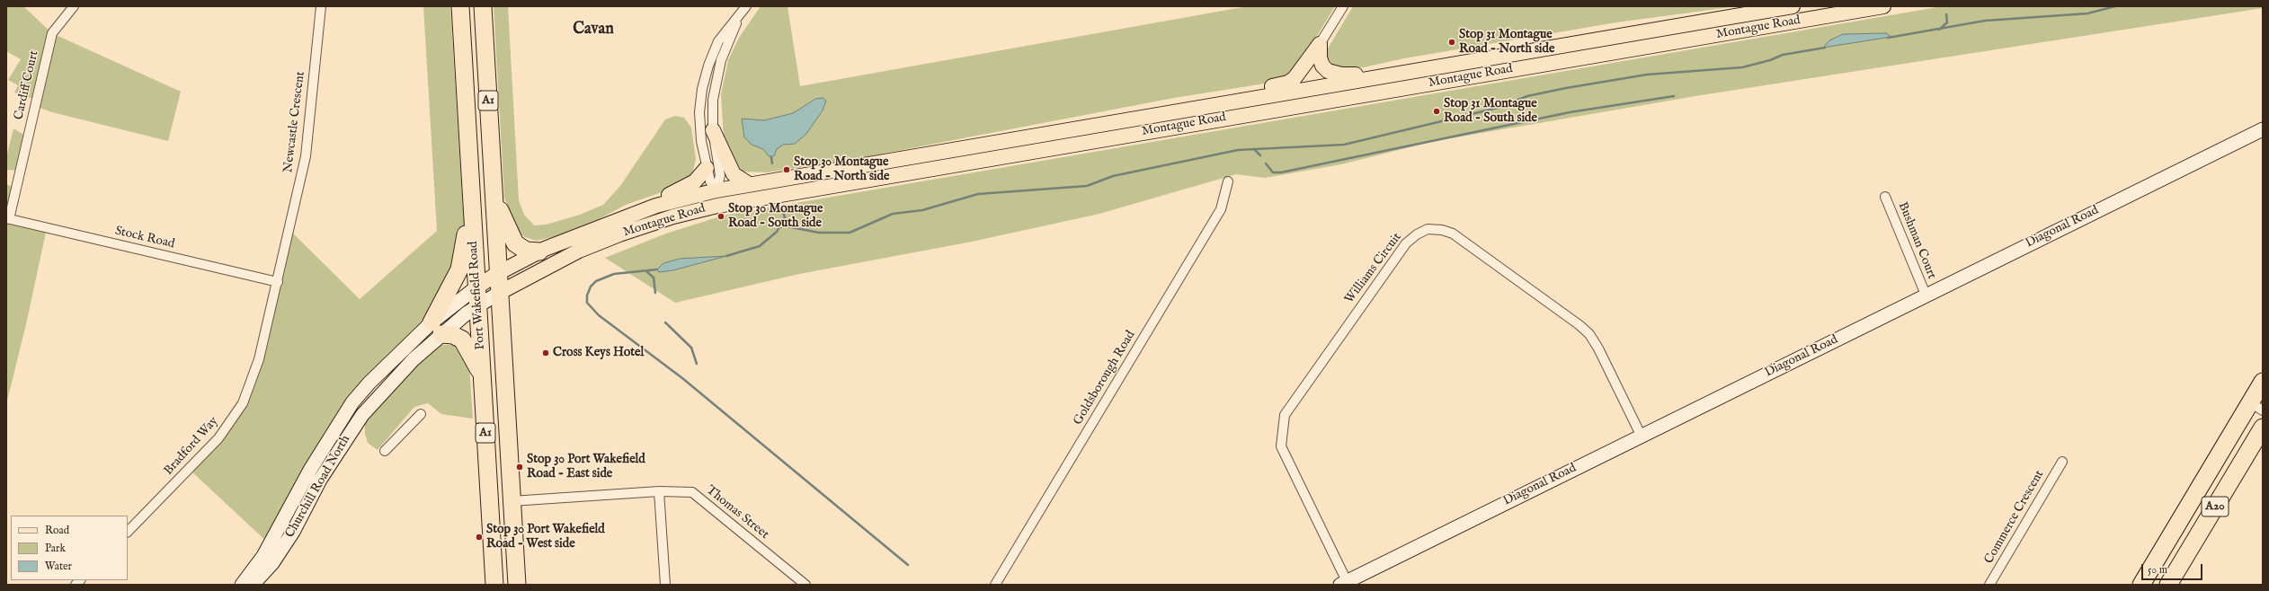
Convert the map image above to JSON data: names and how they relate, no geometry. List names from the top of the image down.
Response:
{
  "streets": {
    "highway": ["A1", "Port Wakefield Road", "A20"],
    "main road": ["Montague Road"],
    "street": [
      "Cardiff Court",
      "Newcastle Crescent",
      "Diagonal Road",
      "Stock Road",
      "Bushman Court",
      "Williams Circuit",
      "Goldsborough Road",
      "Bradford Way",
      "Churchill Road North",
      "Thomas Street",
      "Commerce Crescent"
    ]
  },
  "crossings": [
    ["Montague Road", "Port Wakefield Road"],
    ["Montague Road", "Churchill Road North"],
    ["Cardiff Court", "Stock Road"],
    ["Newcastle Crescent", "Stock Road"],
    ["Newcastle Crescent", "Bradford Way"],
    ["Diagonal Road", "Bushman Court"],
    ["Diagonal Road", "Williams Circuit"],
    ["Stock Road", "Bradford Way"],
    ["Port Wakefield Road", "Churchill Road North"],
    ["Port Wakefield Road", "Thomas Street"]
  ],
  "districts": ["Cavan"],
  "places": [
    "Stop 31 Montague Road - North side",
    "Stop 31 Montague Road - South side",
    "Stop 30 Montague Road - North side",
    "Stop 30 Montague Road - South side",
    "Cross Keys Hotel",
    "Stop 30 Port Wakefield Road - East side",
    "Stop 30 Port Wakefield Road - West side"
  ],
  "legend": ["Road", "Park", "Water"],
  "scale_bar": "50 m"
}
